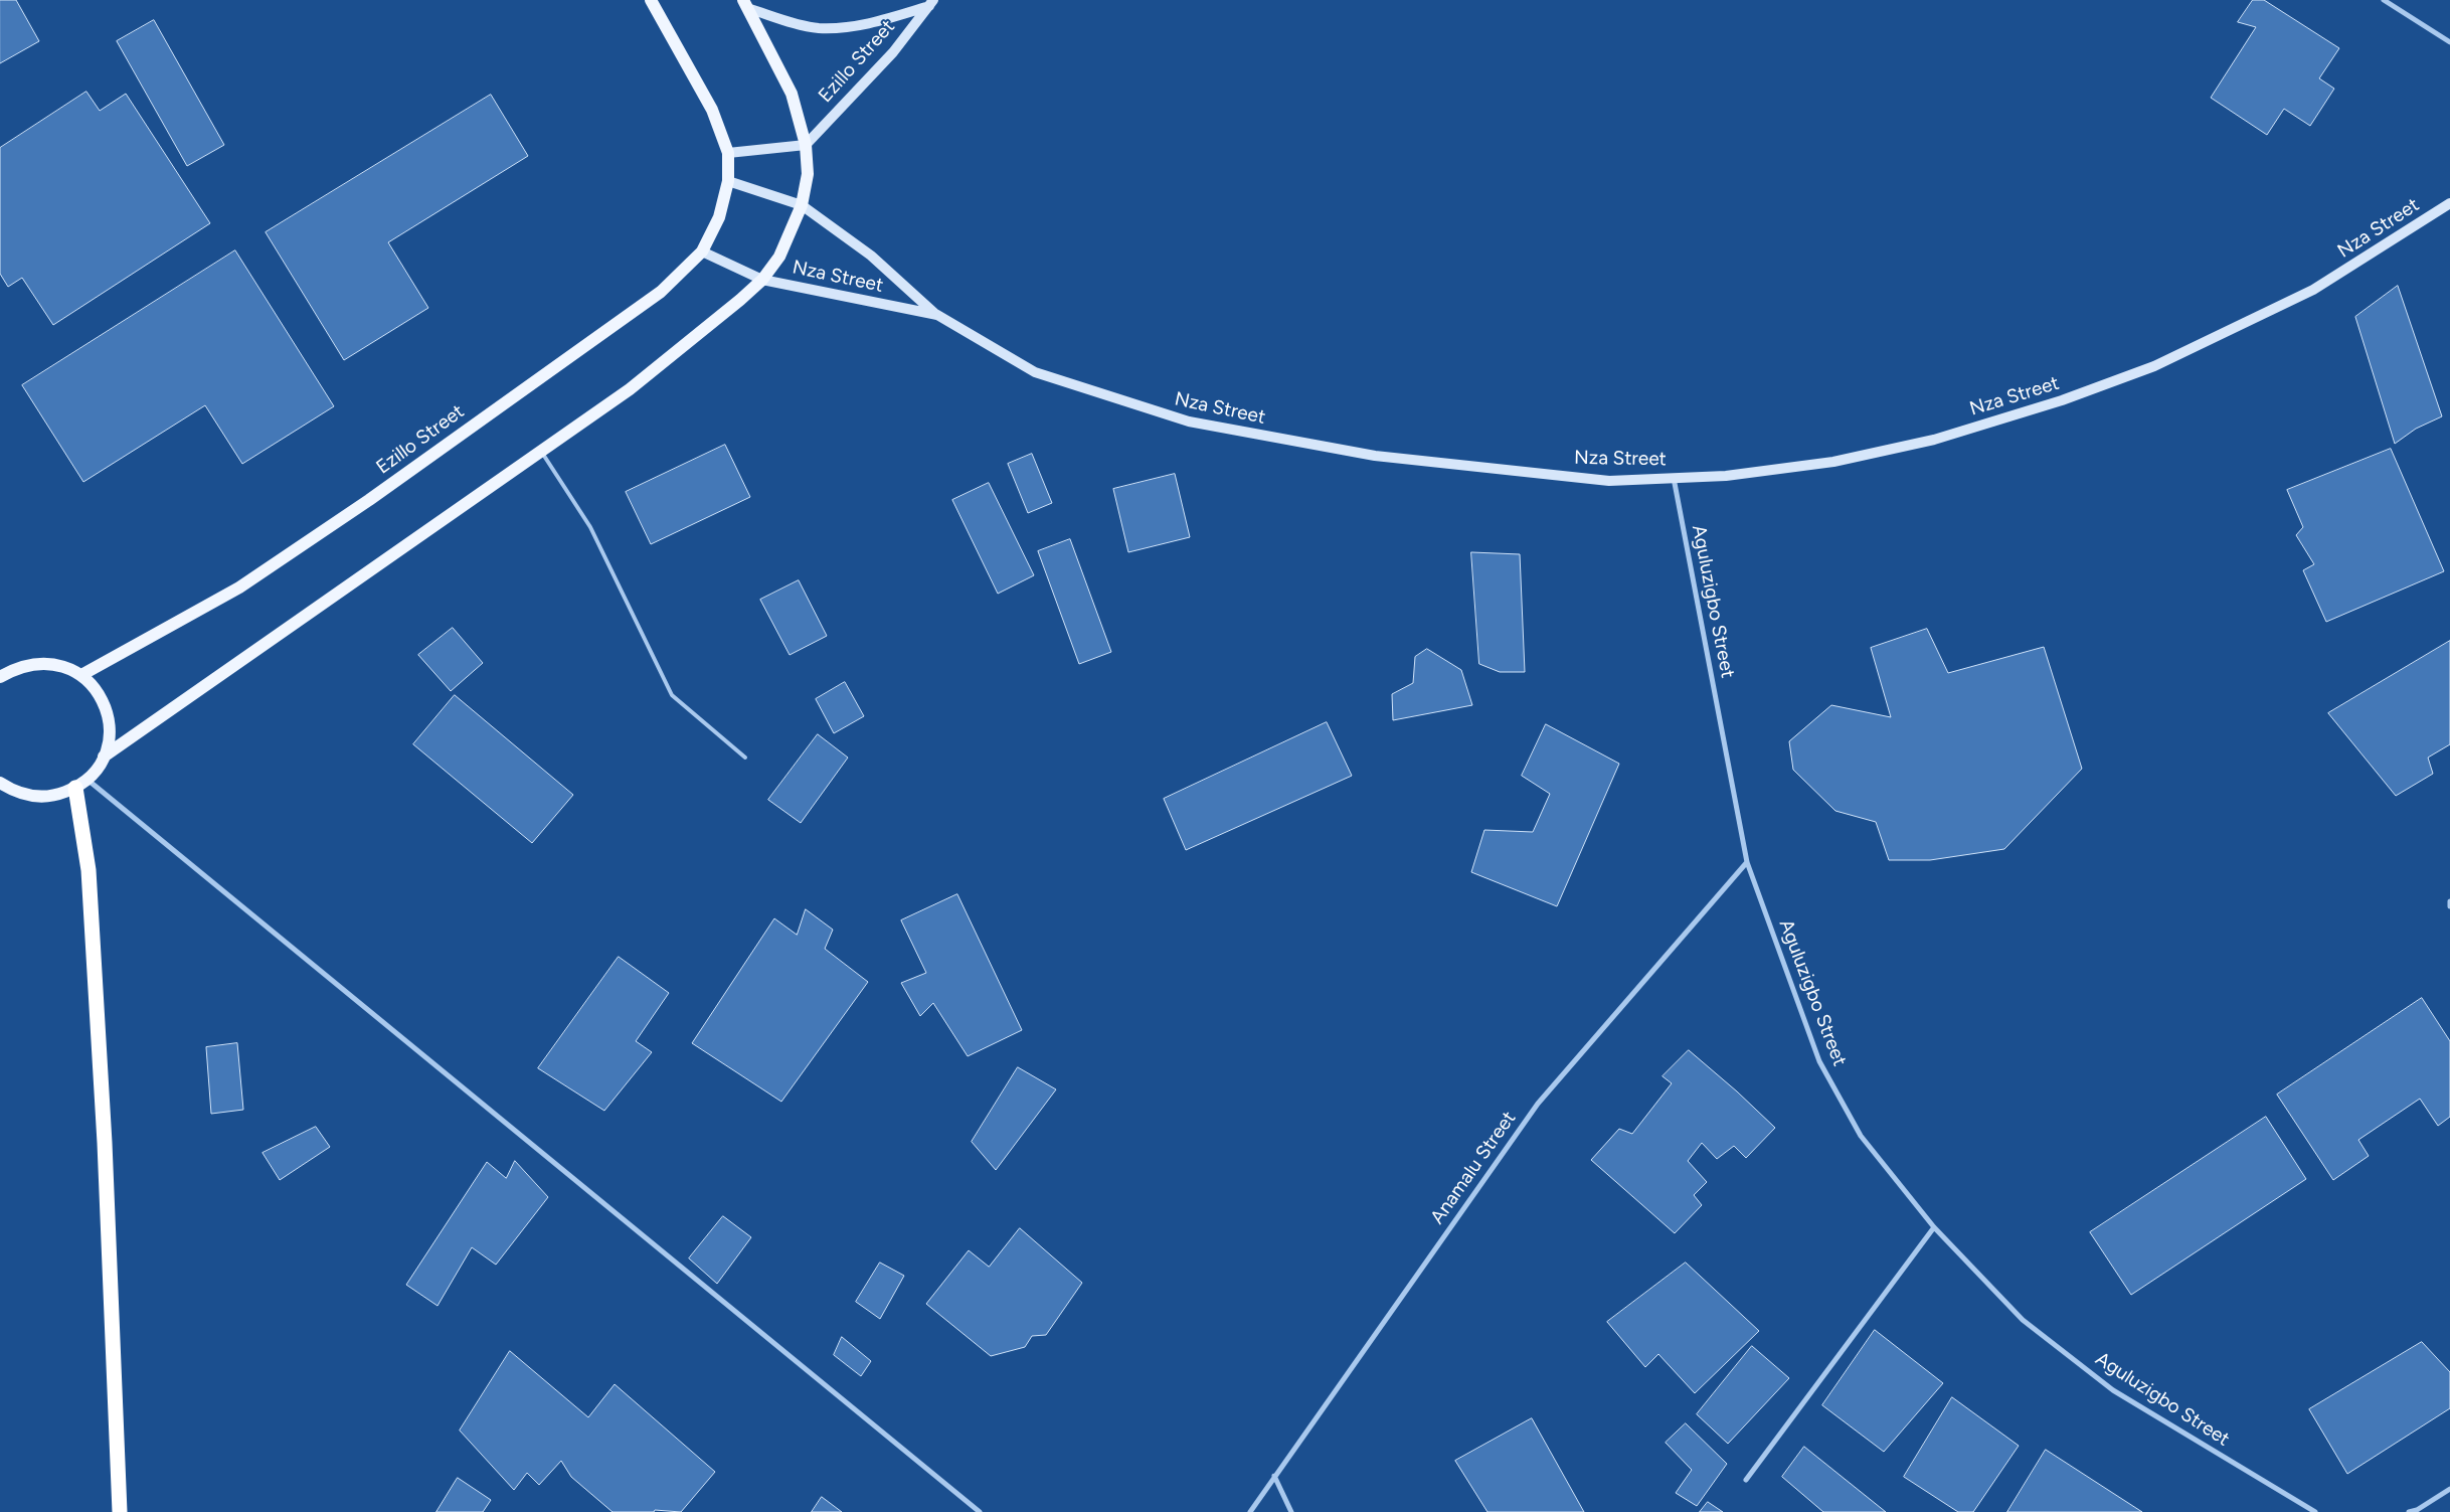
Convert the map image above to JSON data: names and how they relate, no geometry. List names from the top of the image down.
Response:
{
  "streets": {
    "main road": ["Ezillo Street"],
    "street": ["Nza Street", "Aguluzigbo Street", "Anamalu Street"]
  },
  "crossings": [
    ["Ezillo Street", "Nza Street"],
    ["Nza Street", "Aguluzigbo Street"],
    ["Aguluzigbo Street", "Anamalu Street"]
  ]
}
